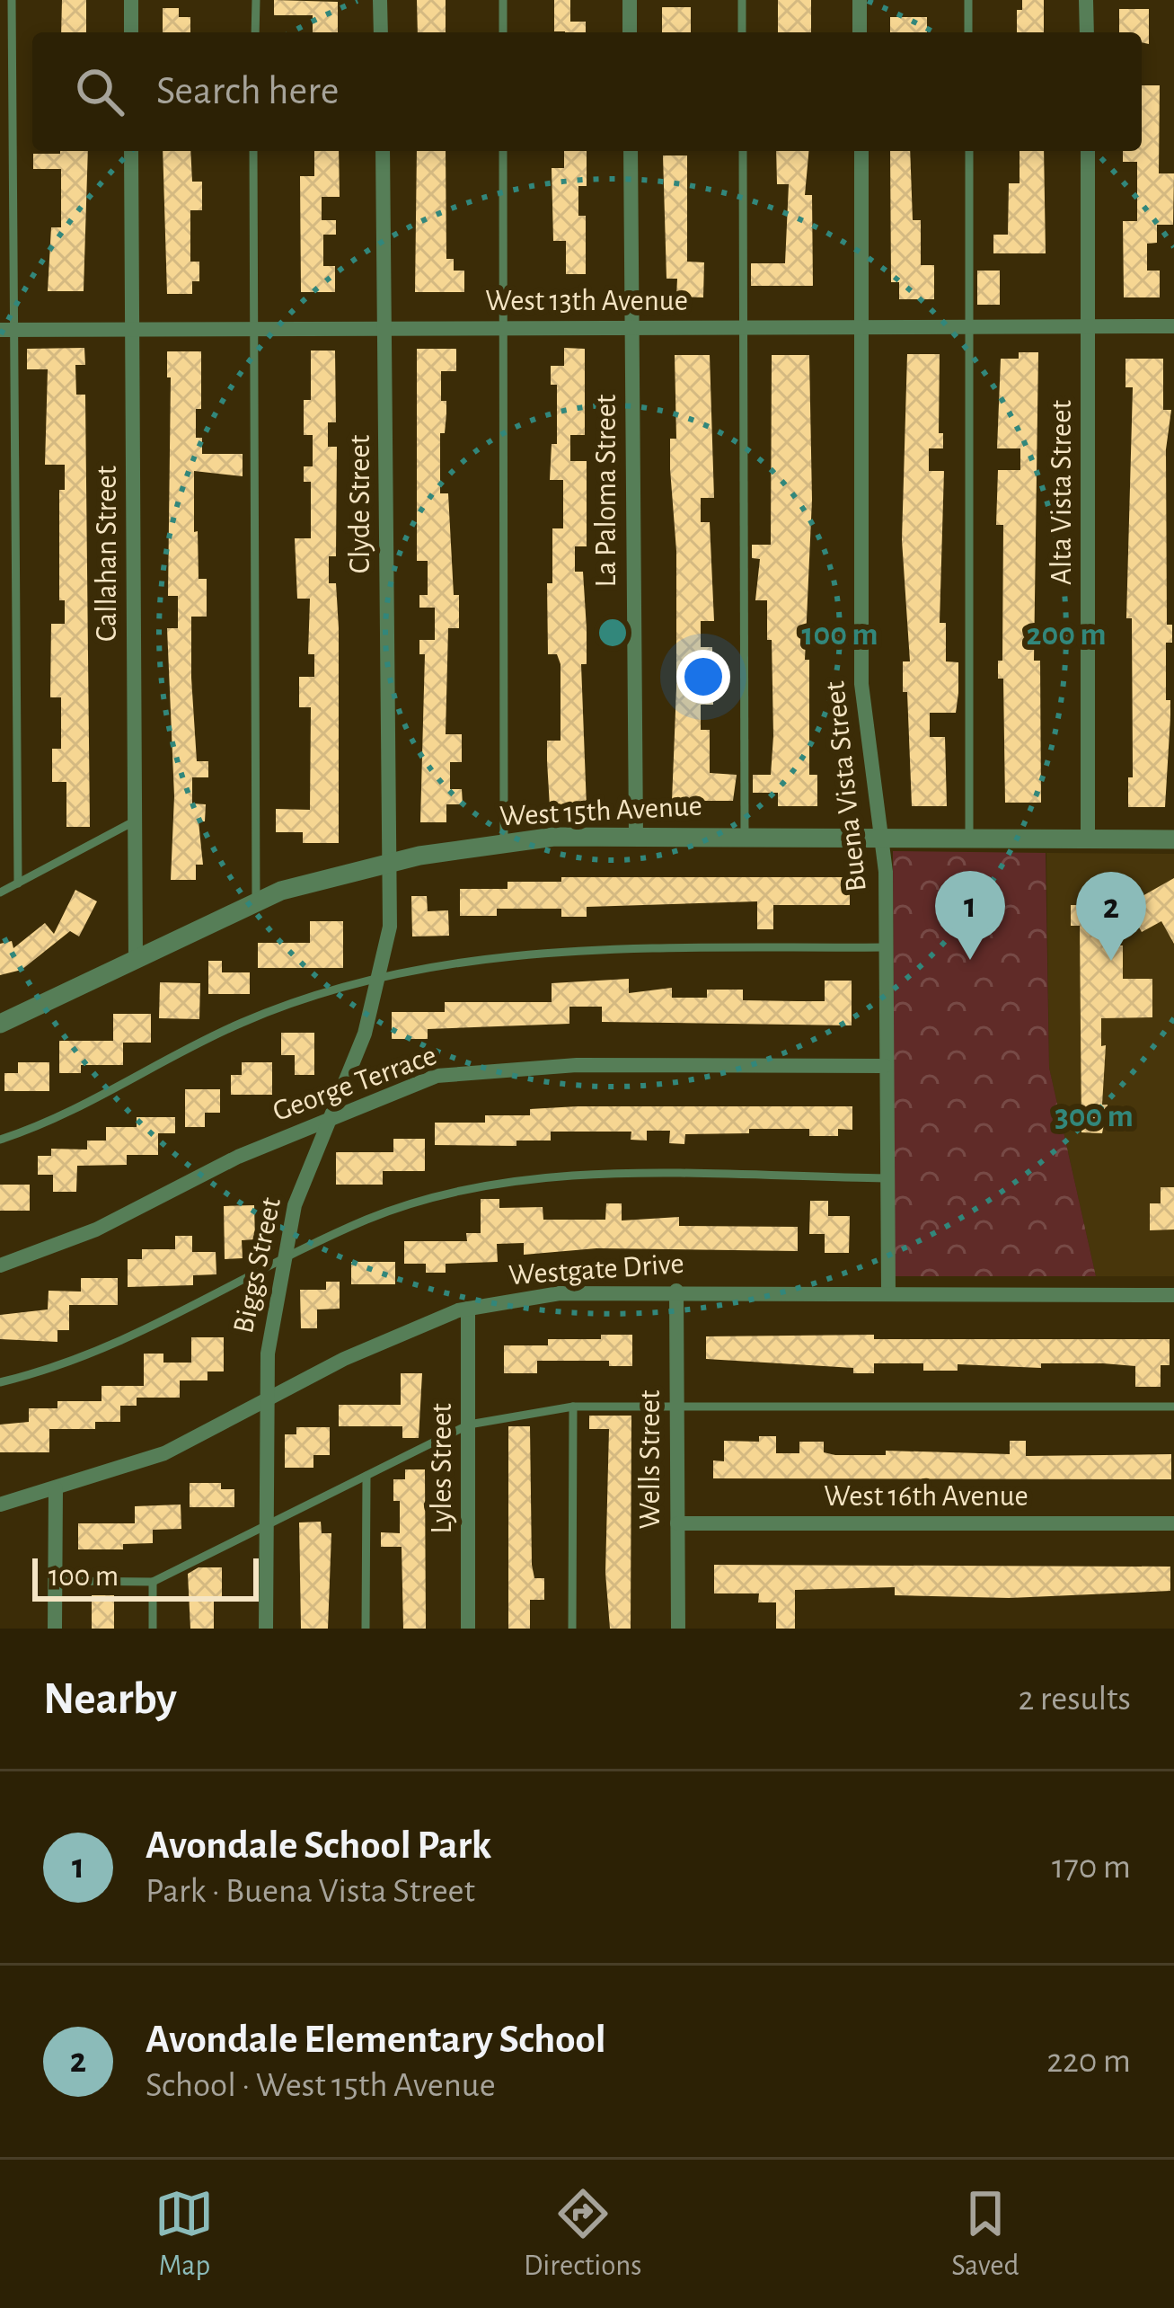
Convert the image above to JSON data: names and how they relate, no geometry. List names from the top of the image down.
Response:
{
  "streets": {
    "street": [
      "West 13th Avenue",
      "La Paloma Street",
      "Alta Vista Street",
      "Clyde Street",
      "Callahan Street",
      "Buena Vista Street",
      "West 15th Avenue",
      "George Terrace",
      "Biggs Street",
      "Westgate Drive",
      "Wells Street",
      "Lyles Street",
      "West 16th Avenue"
    ]
  },
  "crossings": [
    ["West 13th Avenue", "La Paloma Street"],
    ["West 13th Avenue", "Alta Vista Street"],
    ["West 13th Avenue", "Clyde Street"],
    ["West 13th Avenue", "Callahan Street"],
    ["West 13th Avenue", "Buena Vista Street"],
    ["La Paloma Street", "West 15th Avenue"],
    ["Alta Vista Street", "West 15th Avenue"],
    ["Clyde Street", "West 15th Avenue"],
    ["Clyde Street", "Biggs Street"],
    ["Callahan Street", "West 15th Avenue"],
    ["Buena Vista Street", "West 15th Avenue"],
    ["Buena Vista Street", "George Terrace"],
    ["Buena Vista Street", "Westgate Drive"],
    ["West 15th Avenue", "Biggs Street"],
    ["George Terrace", "Biggs Street"],
    ["Biggs Street", "Westgate Drive"],
    ["Westgate Drive", "Wells Street"],
    ["Westgate Drive", "Lyles Street"],
    ["Wells Street", "West 16th Avenue"]
  ],
  "scale_bar": "100 m",
  "page": {
    "search": "Search here",
    "pins": ["1", "2"],
    "scale": "100 m",
    "heading": ["Nearby", "2 results"],
    "list": [
      {
        "mark": "1",
        "name": "Avondale School Park",
        "note": "Park · Buena Vista Street",
        "value": "170 m"
      },
      {
        "mark": "2",
        "name": "Avondale Elementary School",
        "note": "School · West 15th Avenue",
        "value": "220 m"
      }
    ],
    "nav": ["Map", "Directions", "Saved"]
  },
  "rings": ["100 m", "200 m", "300 m"]
}
